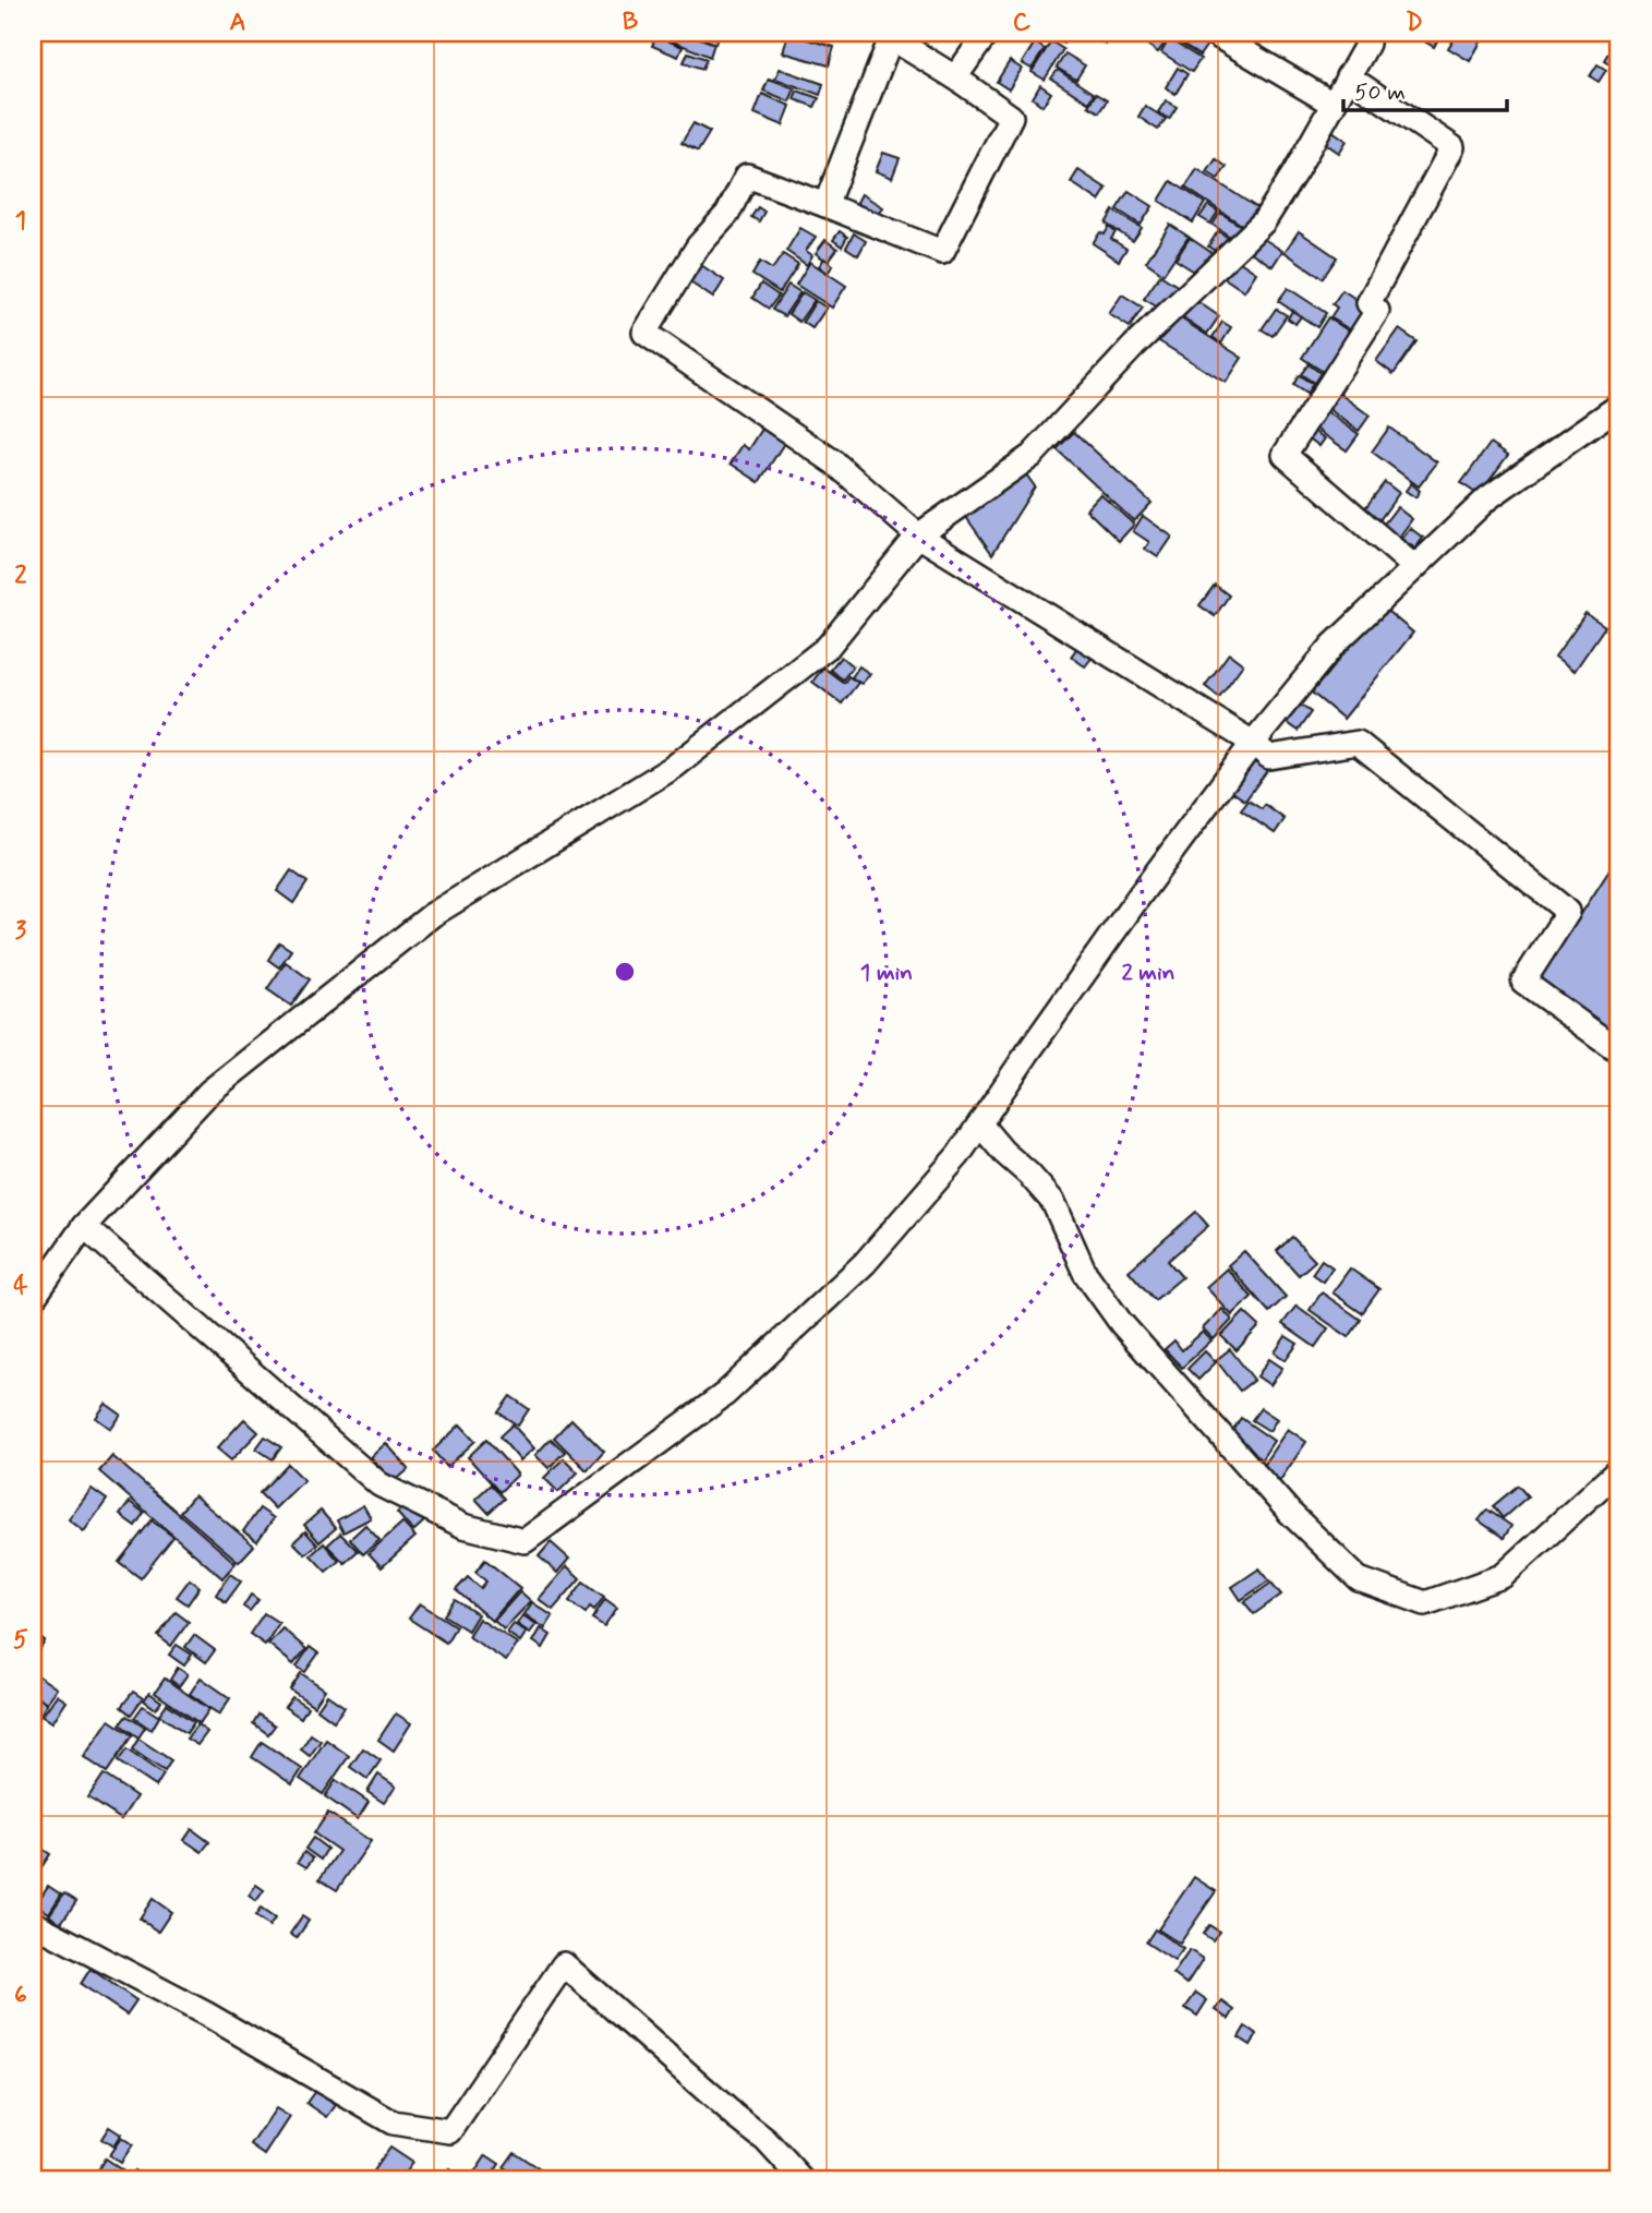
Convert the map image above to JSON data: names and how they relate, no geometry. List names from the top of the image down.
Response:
{
  "scale_bar": "50 m",
  "grid": {
    "columns": [
      "A",
      "B",
      "C",
      "D"
    ],
    "rows": [
      "1",
      "2",
      "3",
      "4",
      "5",
      "6"
    ]
  },
  "rings": ["1 min", "2 min"]
}
